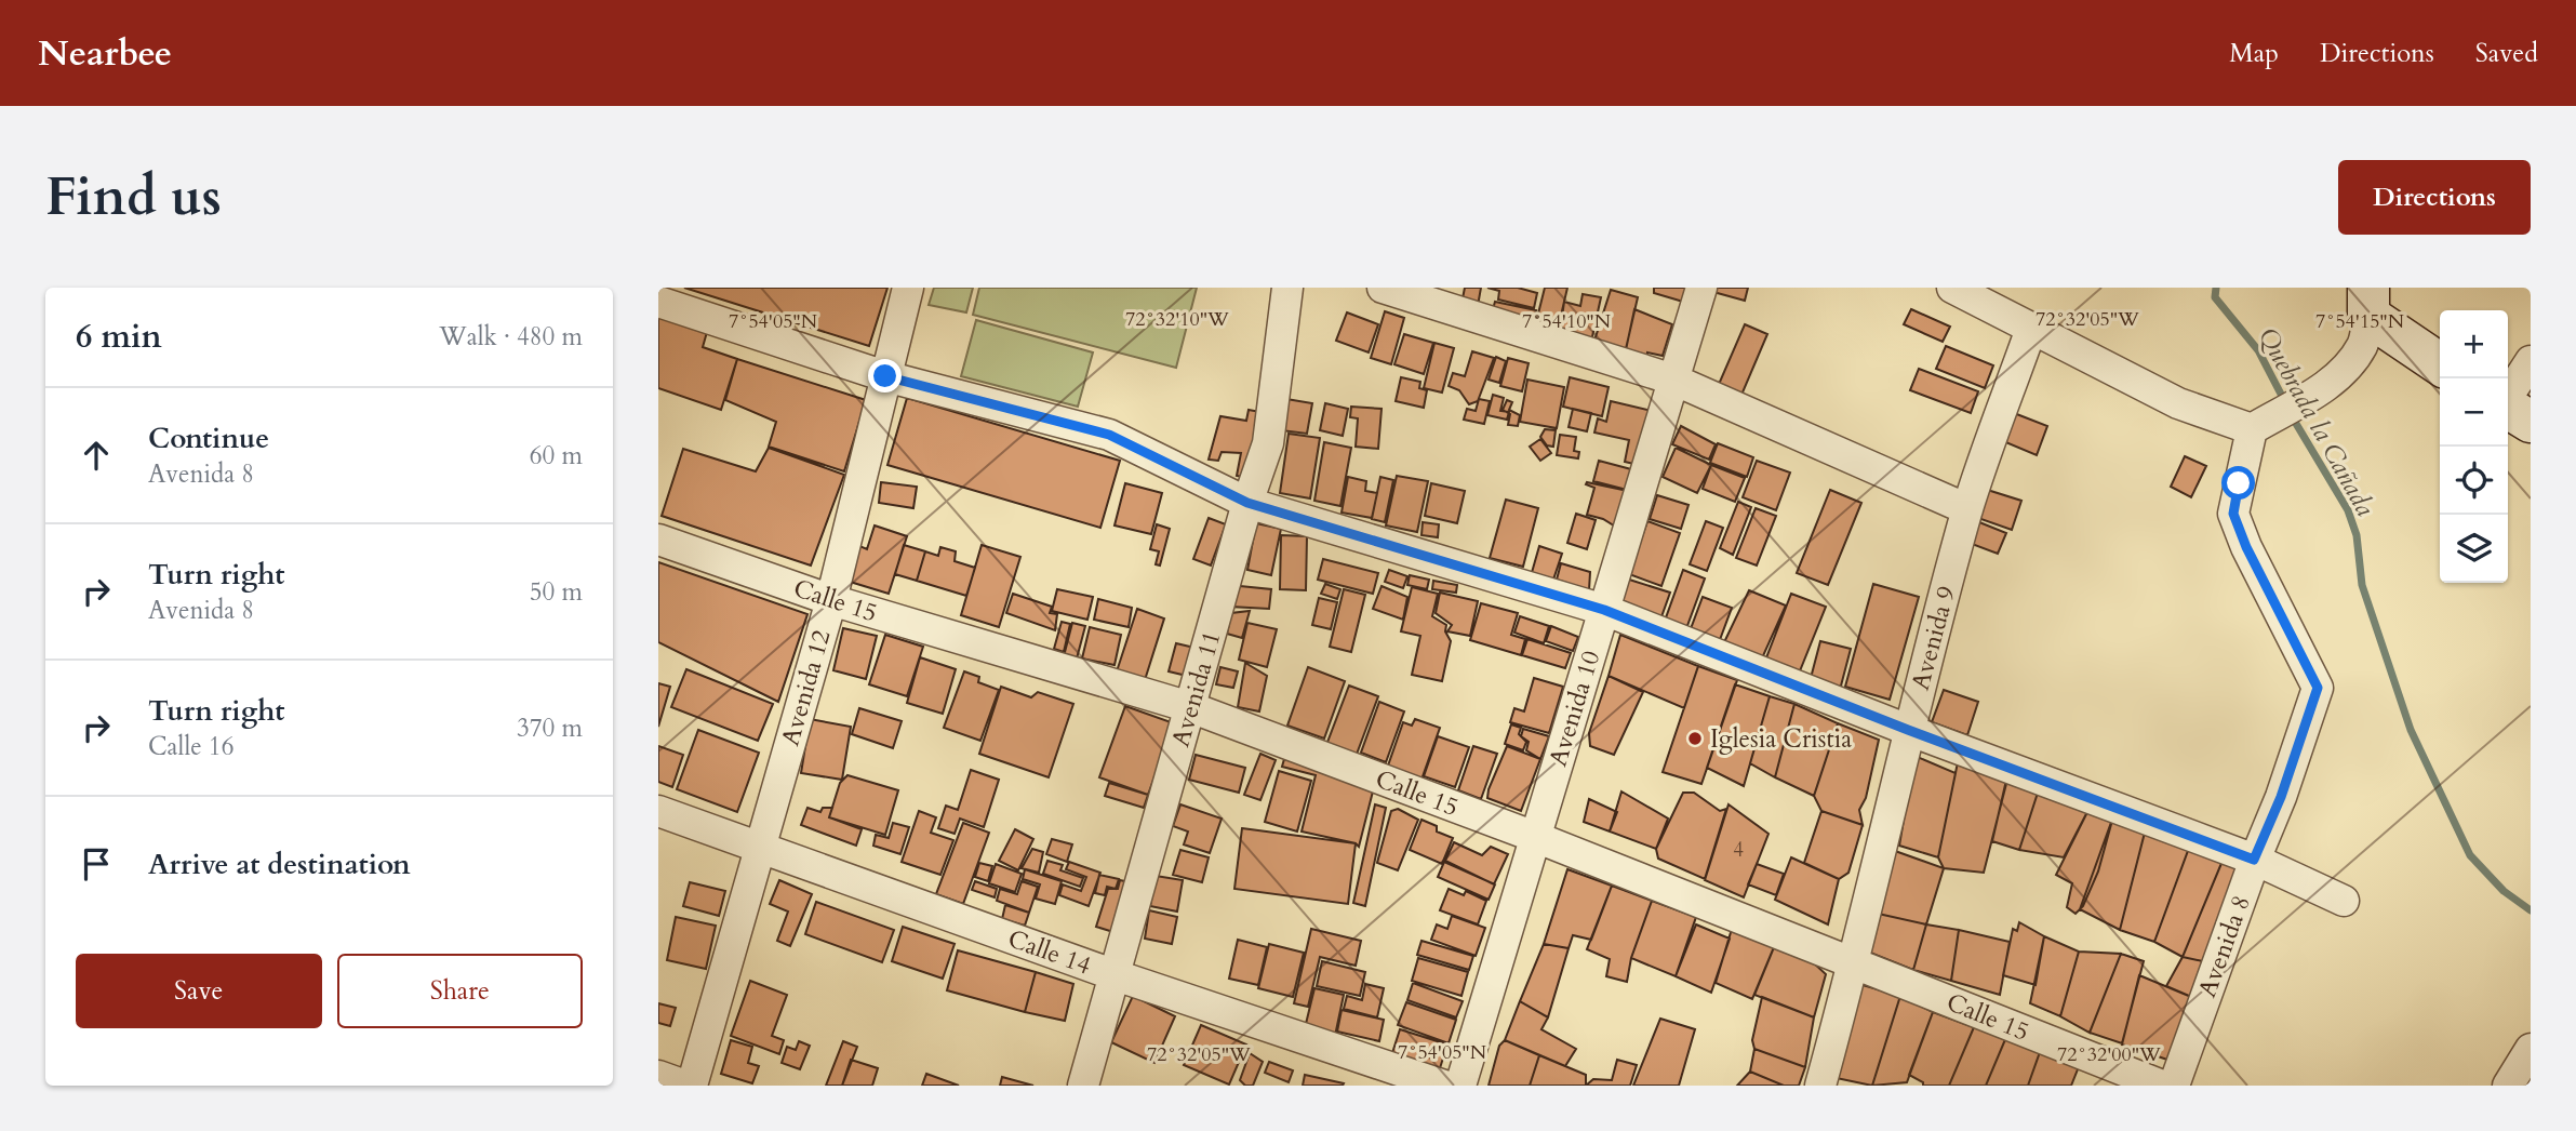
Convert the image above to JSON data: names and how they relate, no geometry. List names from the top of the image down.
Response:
{
  "streets": {
    "street": [
      "Calle 15",
      "Avenida 9",
      "Avenida 12",
      "Avenida 11",
      "Avenida 10",
      "Avenida 8",
      "Calle 14"
    ]
  },
  "crossings": [
    ["Calle 15", "Avenida 9"],
    ["Calle 15", "Avenida 12"],
    ["Calle 15", "Avenida 11"],
    ["Calle 15", "Avenida 10"],
    ["Avenida 12", "Calle 14"],
    ["Avenida 11", "Calle 14"]
  ],
  "water": ["Quebrada la Cañada"],
  "places": ["Iglesia Cristia"],
  "house_numbers": ["4"],
  "page": {
    "header": "Nearbee",
    "nav": ["Map", "Directions", "Saved"],
    "buttons": [
      "Directions",
      ["Save", "Share"]
    ],
    "title": "Find us",
    "heading": ["6 min", "Walk · 480 m"],
    "map_buttons": ["+", "−"],
    "list": [
      ["Continue", "Avenida 8", "60 m"],
      ["Turn right", "Avenida 8", "50 m"],
      ["Turn right", "Calle 16", "370 m"],
      "Arrive at destination"
    ]
  },
  "coordinates": [
    "72°32'10\"W",
    "72°32'05\"W",
    "7°54'05\"N",
    "7°54'10\"N",
    "7°54'15\"N",
    "72°32'00\"W"
  ]
}
